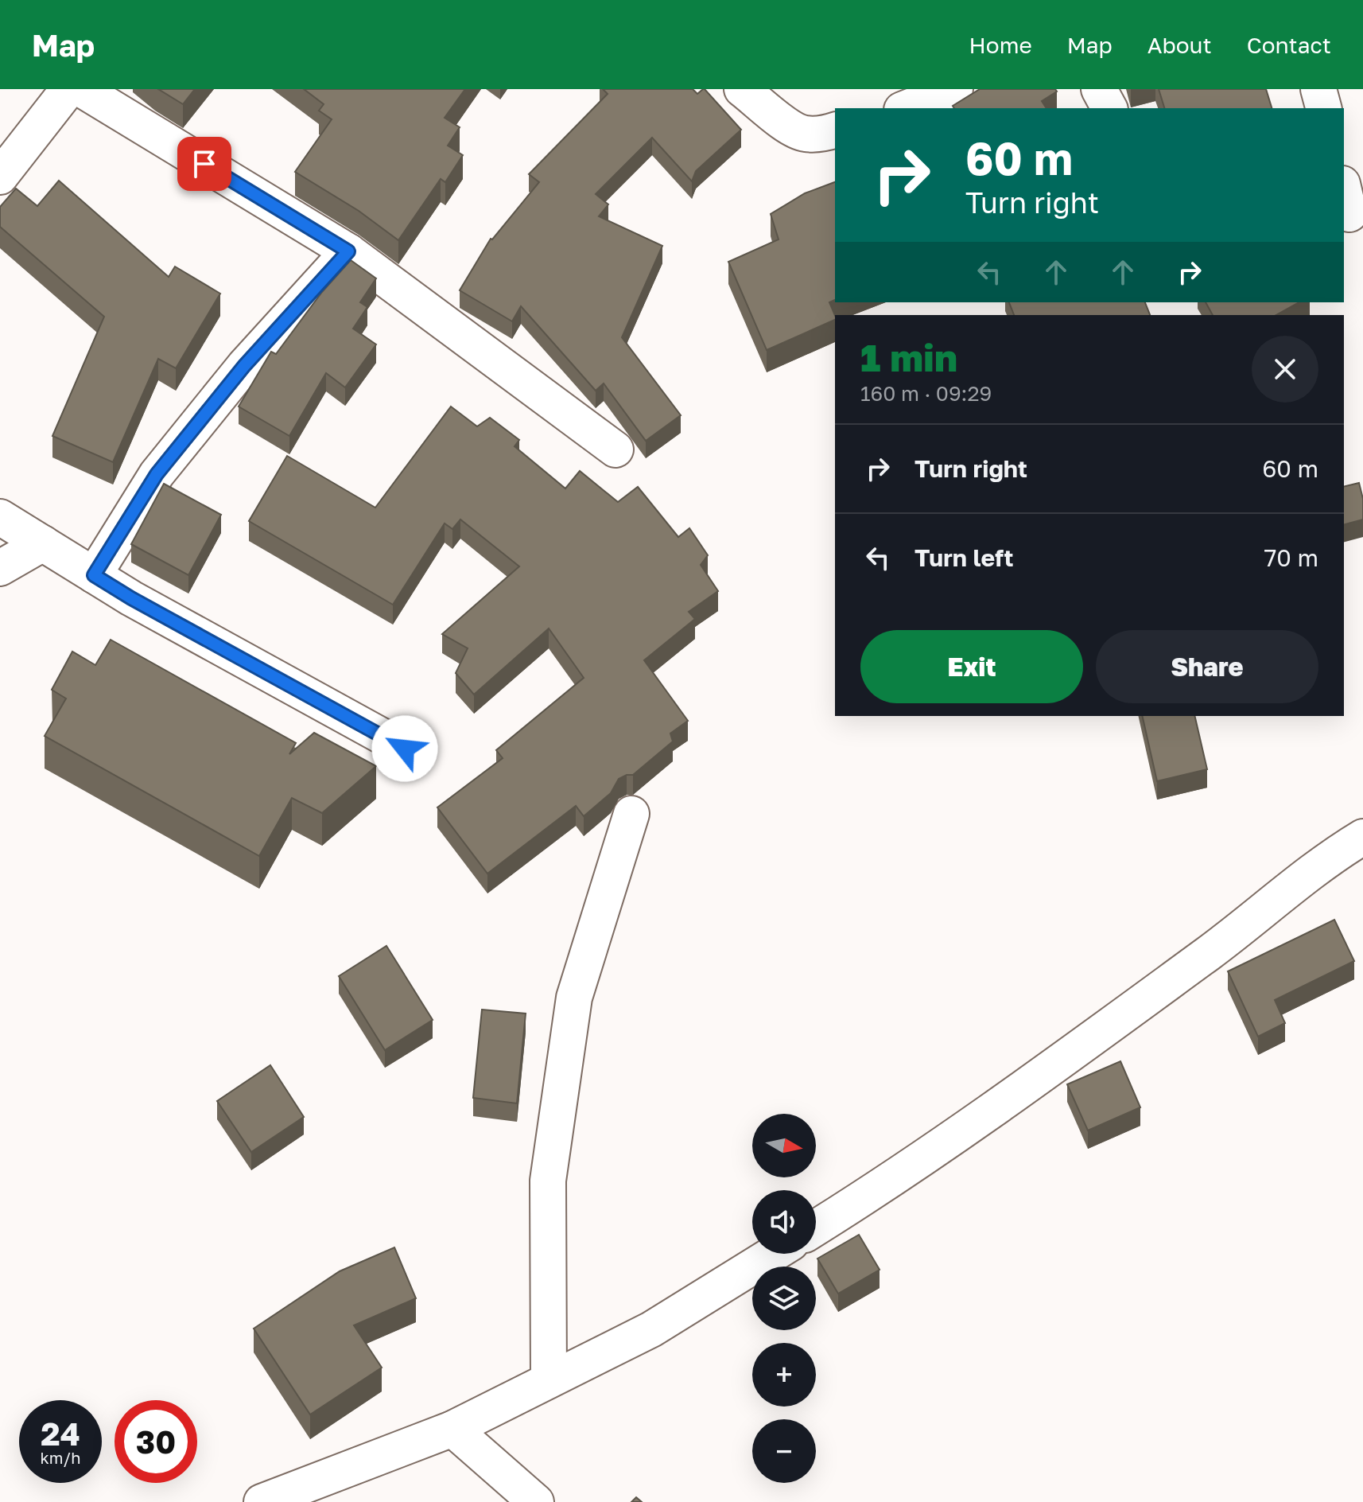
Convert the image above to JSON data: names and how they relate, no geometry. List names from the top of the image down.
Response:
{
  "north": "right",
  "page": {
    "header": "Map",
    "nav": [
      "Home",
      "Map",
      "About",
      "Contact"
    ],
    "turn": ["60 m", "Turn right"],
    "heading": ["1 min", "160 m · 09:29"],
    "list": [
      {
        "name": "Turn right",
        "value": "60 m"
      },
      {
        "name": "Turn left",
        "value": "70 m"
      }
    ],
    "buttons": ["Exit", "Share"],
    "map_buttons": ["+", "−"],
    "speed": "24 km/h",
    "limit": "30"
  }
}
